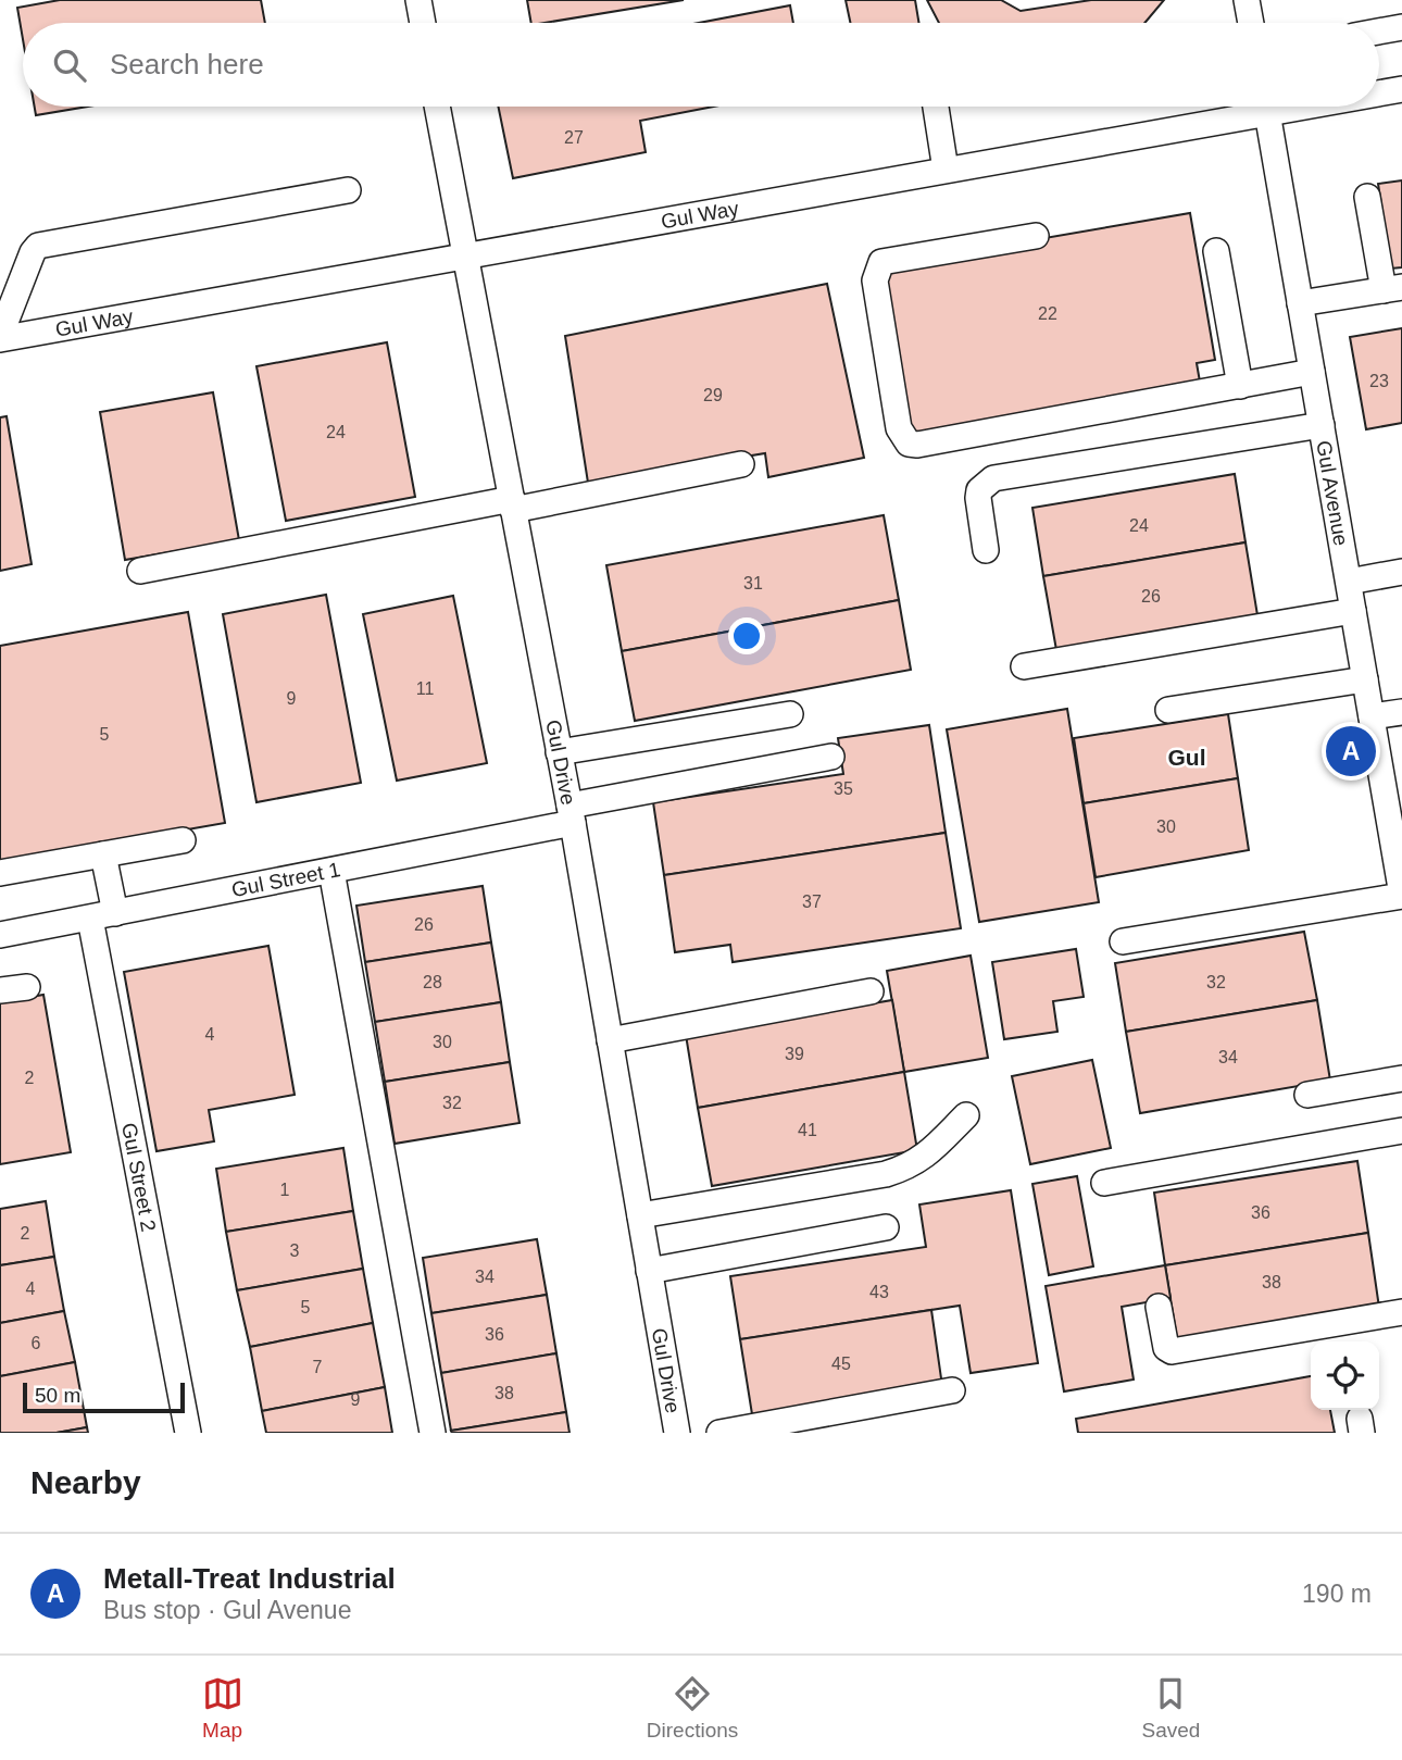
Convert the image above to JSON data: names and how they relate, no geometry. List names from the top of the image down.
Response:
{
  "streets": {
    "street": [
      "Gul Way",
      "Gul Avenue",
      "Gul Drive",
      "Gul Street 1",
      "Gul Street 2"
    ]
  },
  "crossings": [
    ["Gul Way", "Gul Drive"],
    ["Gul Drive", "Gul Street 1"],
    ["Gul Street 1", "Gul Street 2"]
  ],
  "districts": ["Gul"],
  "house_numbers": [
    "27",
    "22",
    "23",
    "29",
    "24",
    "24",
    "31",
    "26",
    "11",
    "9",
    "5",
    "35",
    "30",
    "37",
    "26",
    "28",
    "32",
    "4",
    "30",
    "39",
    "34",
    "2",
    "32",
    "41",
    "1",
    "36",
    "2",
    "3",
    "34",
    "38",
    "4",
    "43",
    "5",
    "36",
    "6",
    "45",
    "7",
    "38",
    "9"
  ],
  "scale_bar": "50 m",
  "page": {
    "search": "Search here",
    "pins": "A",
    "scale": "50 m",
    "heading": "Nearby",
    "list": [
      {
        "mark": "A",
        "name": "Metall-Treat Industrial",
        "note": "Bus stop · Gul Avenue",
        "value": "190 m"
      }
    ],
    "nav": ["Map", "Directions", "Saved"]
  }
}
